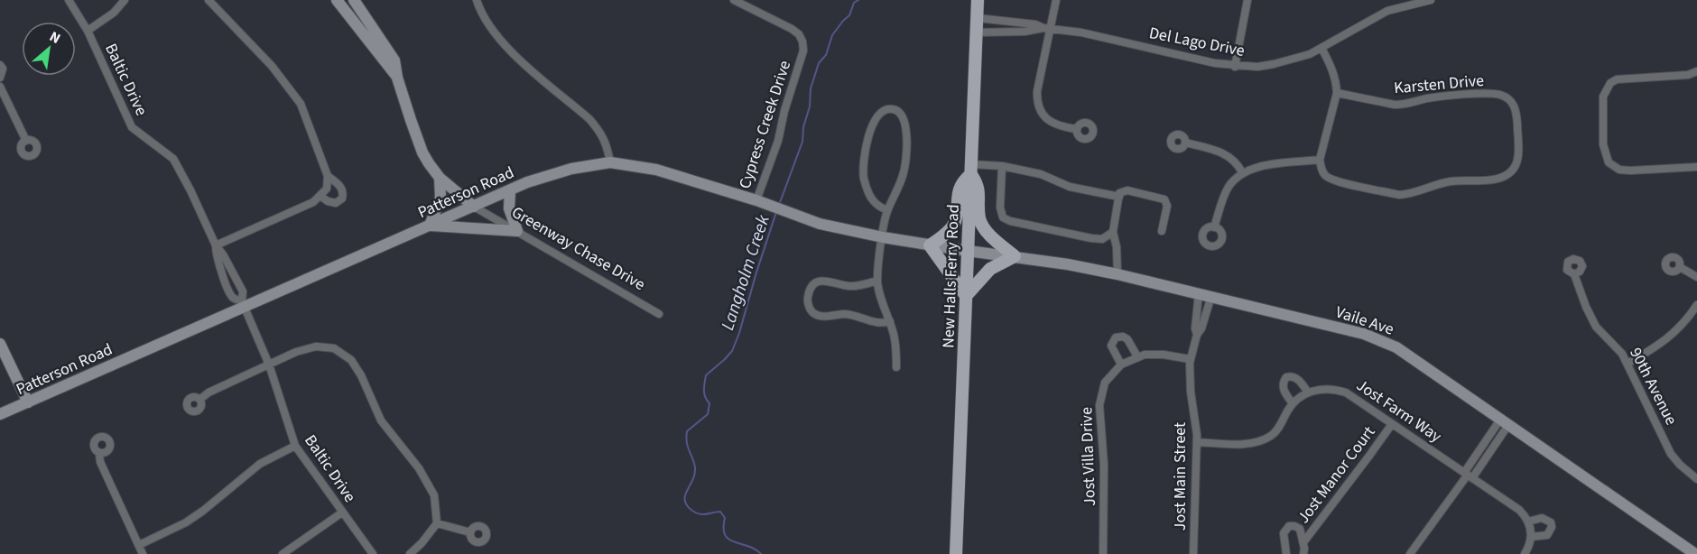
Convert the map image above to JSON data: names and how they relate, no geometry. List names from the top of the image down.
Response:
{
  "streets": {
    "main road": [
      "Patterson Road",
      "Greenway Chase Drive",
      "New Halls Ferry Road",
      "Vaile Ave"
    ],
    "street": [
      "Del Lago Drive",
      "Baltic Drive",
      "Karsten Drive",
      "Cypress Creek Drive",
      "90th Avenue",
      "Jost Farm Way",
      "Jost Villa Drive",
      "Jost Manor Court",
      "Jost Main Street"
    ]
  },
  "crossings": [
    ["Del Lago Drive", "New Halls Ferry Road"],
    ["Baltic Drive", "Patterson Road"],
    ["Cypress Creek Drive", "Patterson Road"],
    ["Patterson Road", "Greenway Chase Drive"],
    ["Patterson Road", "New Halls Ferry Road"],
    ["Patterson Road", "Vaile Ave"],
    ["New Halls Ferry Road", "Vaile Ave"],
    ["Vaile Ave", "Jost Main Street"],
    ["Jost Farm Way", "Jost Manor Court"],
    ["Jost Farm Way", "Jost Main Street"],
    ["Jost Villa Drive", "Jost Main Street"]
  ],
  "water": ["Langholm Creek"],
  "north": "top right"
}
